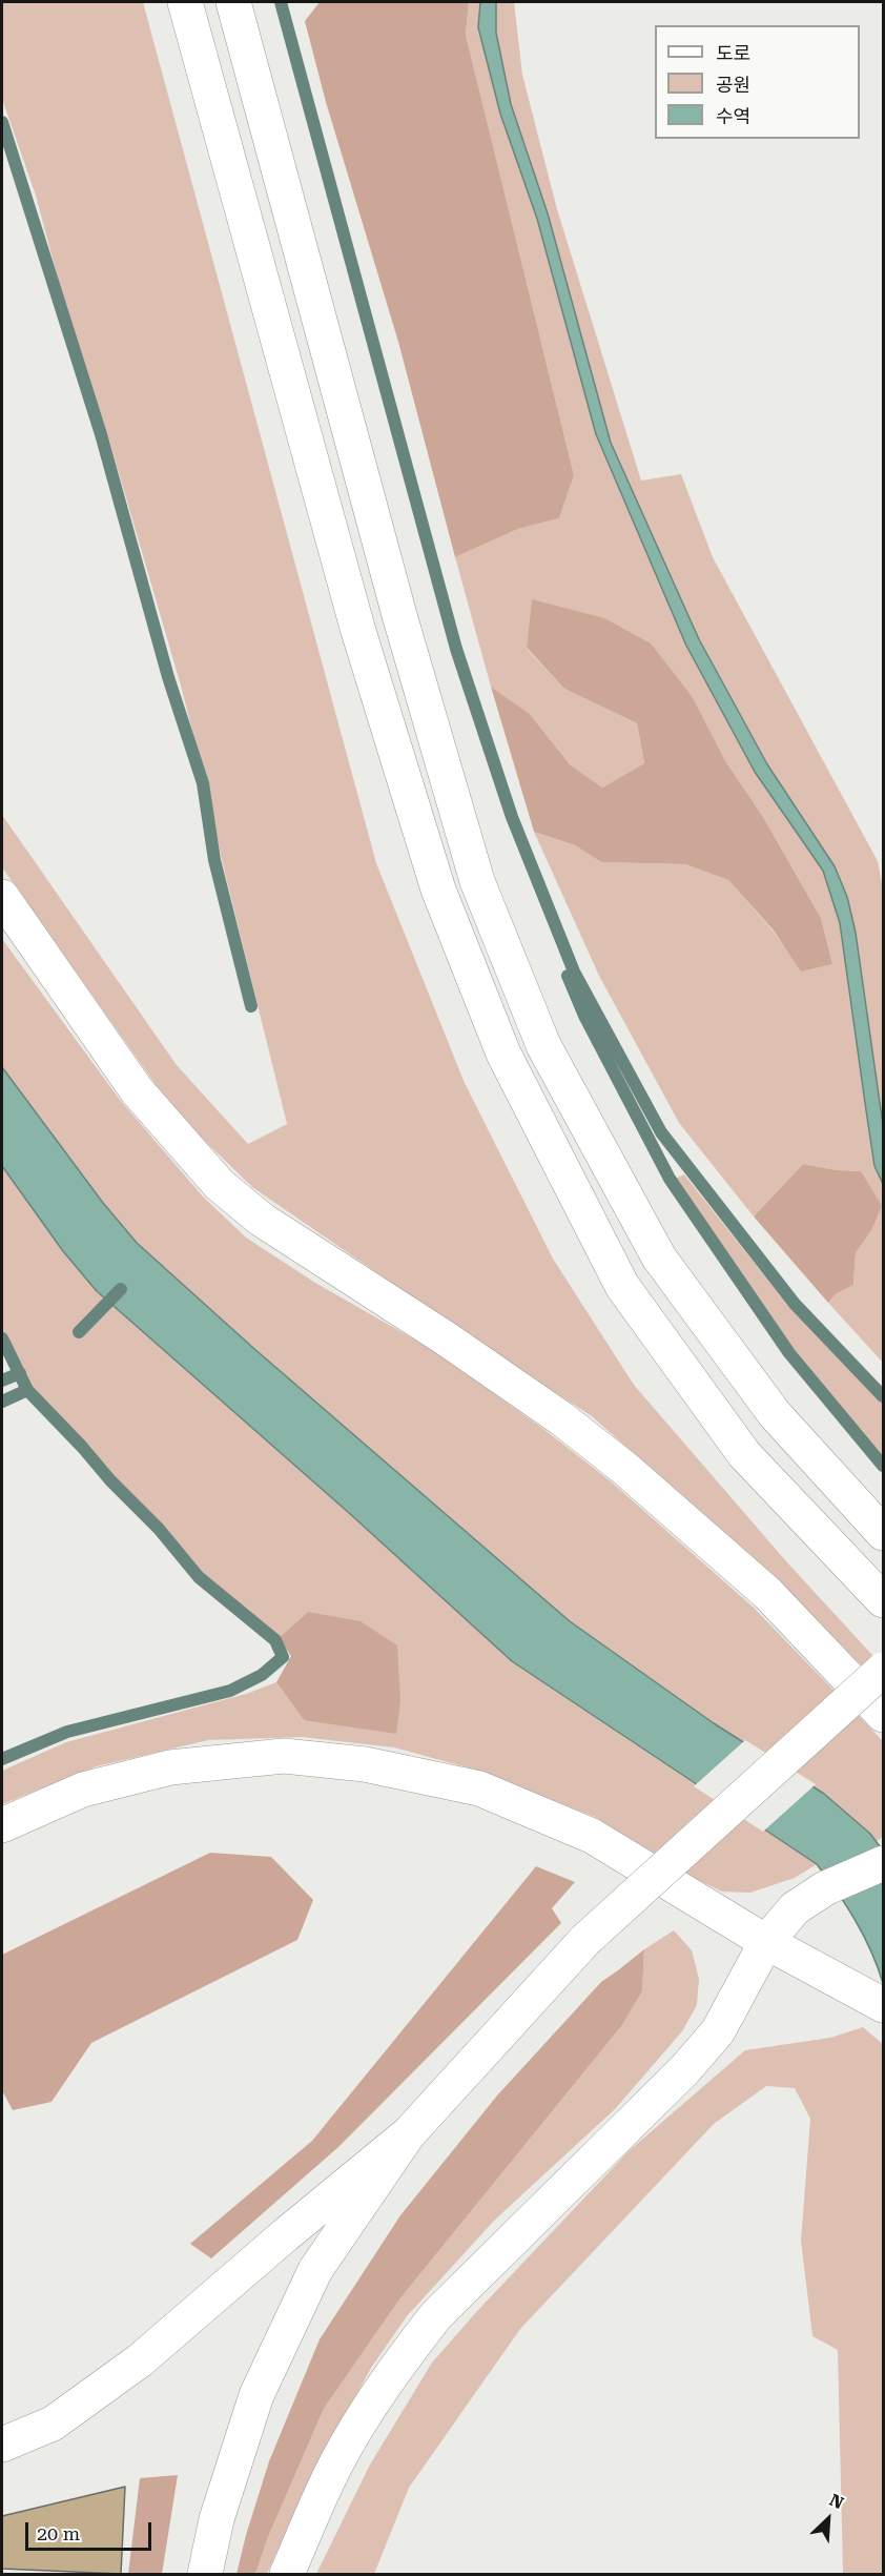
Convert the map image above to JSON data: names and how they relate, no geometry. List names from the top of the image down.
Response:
{
  "legend": ["도로", "공원", "수역"],
  "scale_bar": "20 m",
  "north": "top right"
}
